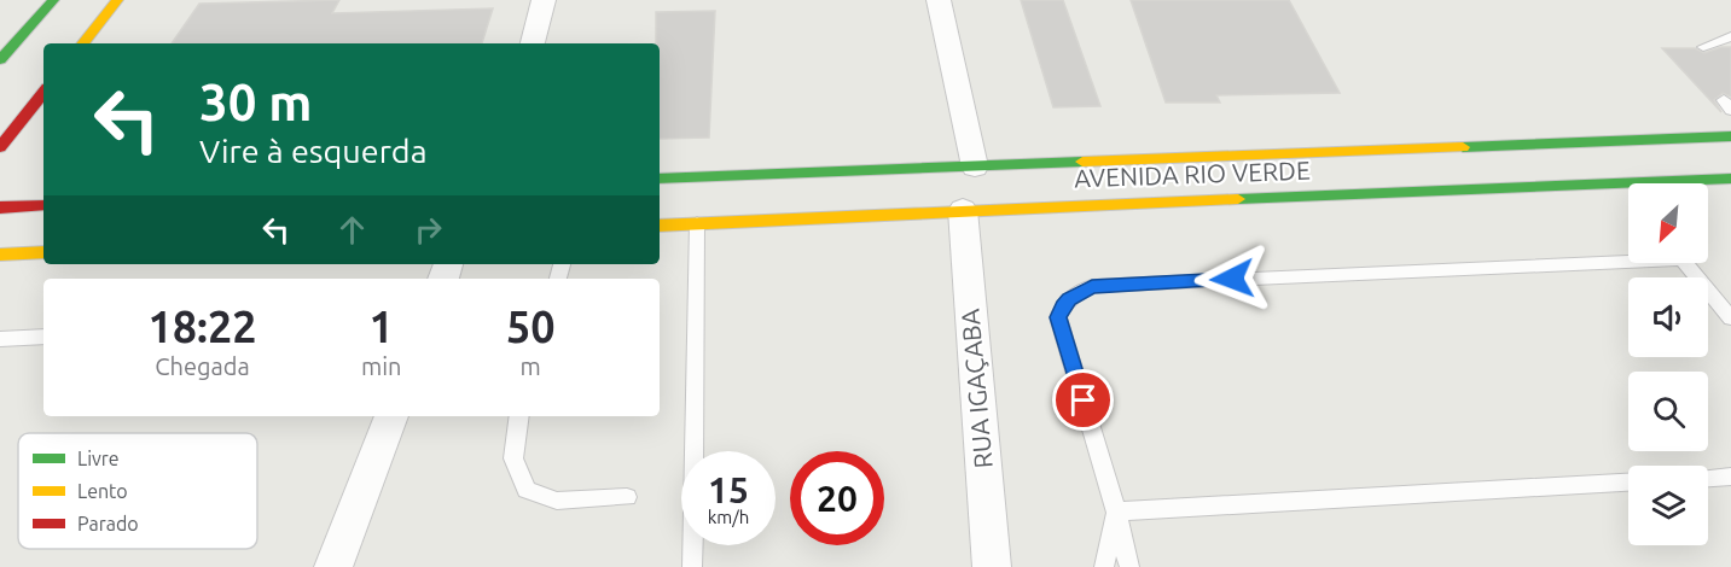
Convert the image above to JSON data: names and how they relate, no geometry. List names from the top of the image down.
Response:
{
  "streets": {
    "main road": ["AVENIDA RIO VERDE"],
    "street": ["RUA IGAÇABA"]
  },
  "crossings": [
    ["AVENIDA RIO VERDE", "RUA IGAÇABA"]
  ],
  "legend": ["Livre", "Lento", "Parado"],
  "north": "bottom left",
  "page": {
    "turn": ["30 m", "Vire à esquerda"],
    "eta": [
      "18:22",
      "Chegada",
      "1",
      "min",
      "50",
      "m"
    ],
    "speed": "15 km/h",
    "limit": "20"
  }
}
